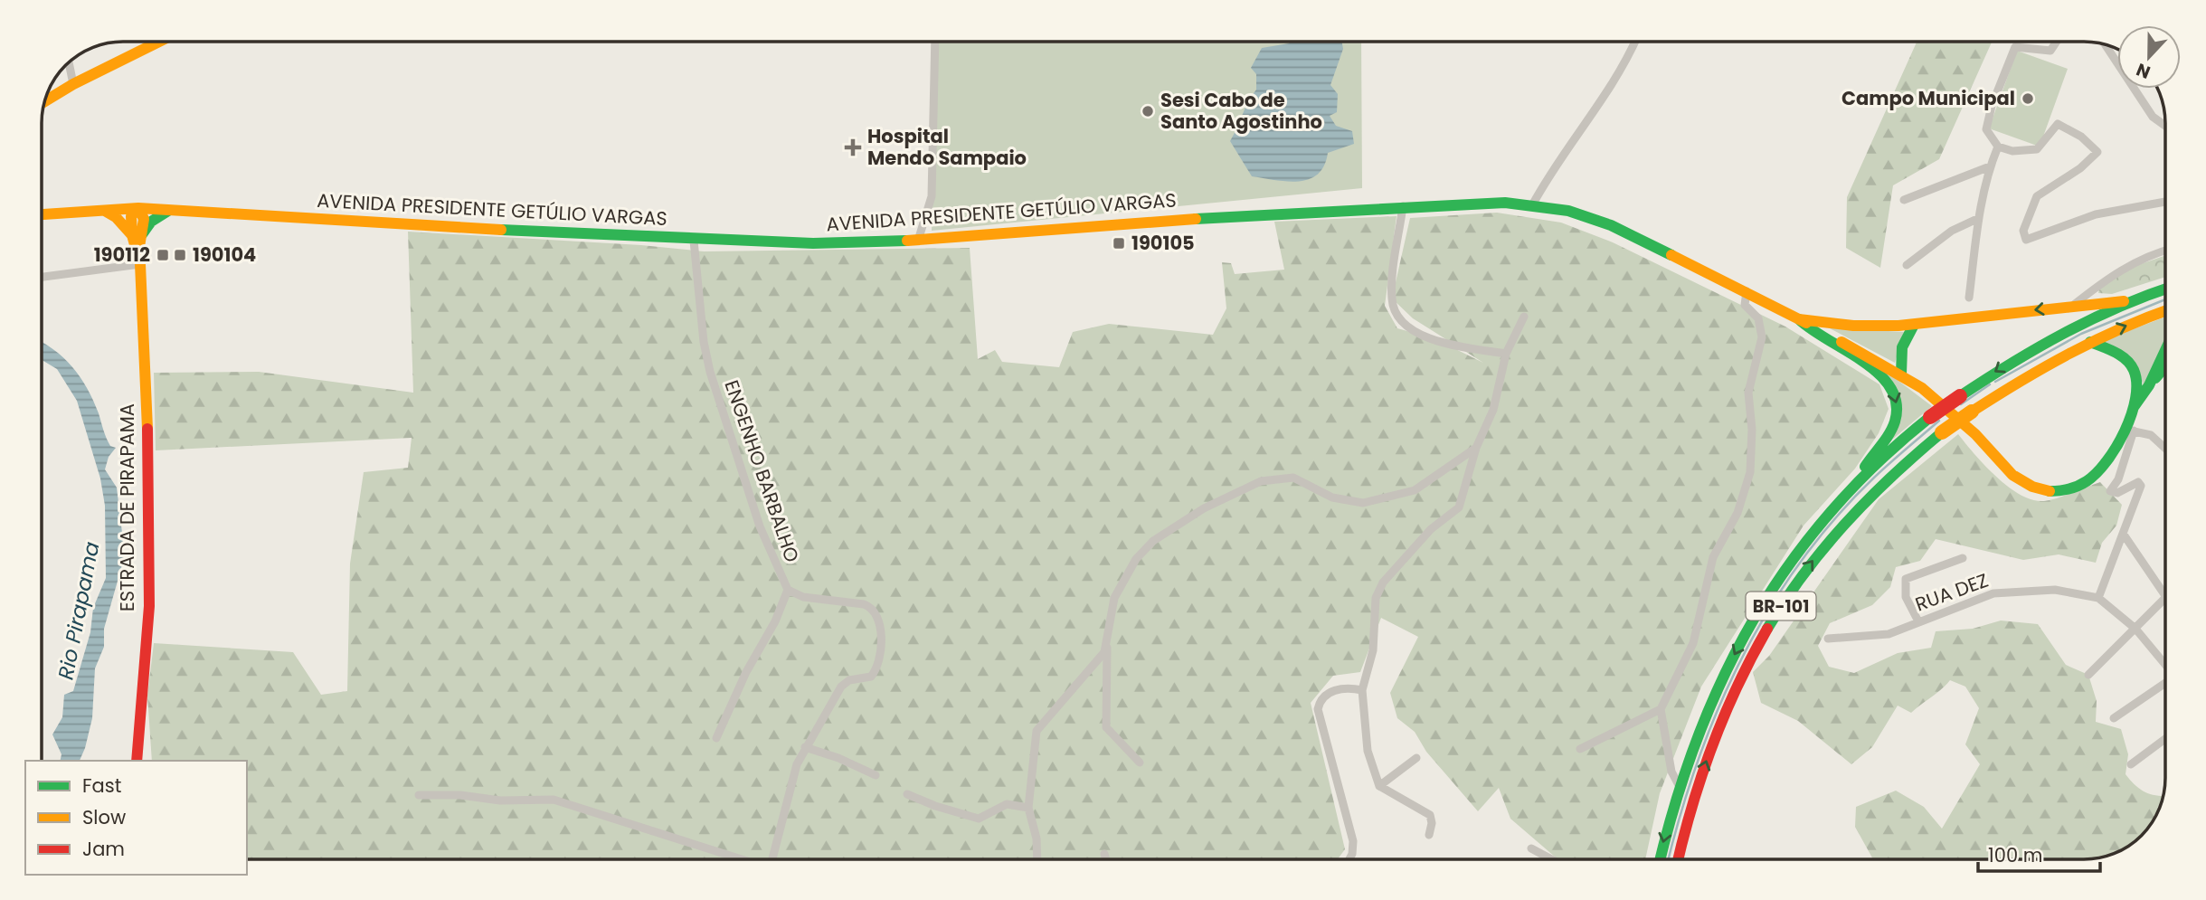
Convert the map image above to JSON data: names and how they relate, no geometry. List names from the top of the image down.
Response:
{
  "streets": {
    "main road": ["AVENIDA PRESIDENTE GETÚLIO VARGAS", "ESTRADA DE PIRAPAMA", "BR-101"],
    "street": ["ENGENHO BARBALHO", "RUA DEZ"]
  },
  "crossings": [
    ["AVENIDA PRESIDENTE GETÚLIO VARGAS", "ENGENHO BARBALHO"]
  ],
  "water": ["Rio Pirapama"],
  "places": {
    "other": ["Campo Municipal", "Sesi Cabo de Santo Agostinho"],
    "health": ["Hospital Mendo Sampaio"],
    "transit": ["190105", "190112", "190104"]
  },
  "legend": ["Fast", "Slow", "Jam"],
  "scale_bar": "100 m",
  "north": "bottom"
}
